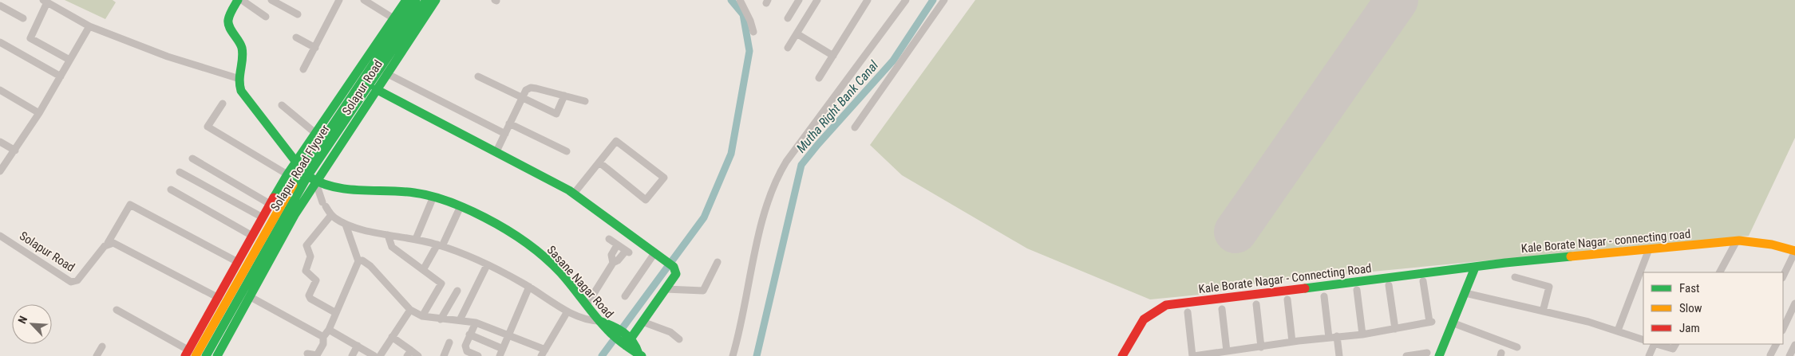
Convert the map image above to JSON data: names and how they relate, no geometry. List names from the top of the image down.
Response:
{
  "streets": {
    "main road": [
      "Solapur Road",
      "Solapur Road Flyover",
      "Kale Borate Nagar - connecting road",
      "Kale Borate Nagar - Connecting Road",
      "Sasane Nagar Road"
    ]
  },
  "crossings": [
    ["Solapur Road", "Solapur Road Flyover"],
    ["Solapur Road", "Sasane Nagar Road"],
    ["Kale Borate Nagar - connecting road", "Kale Borate Nagar - Connecting Road"]
  ],
  "water": ["Mutha Right Bank Canal"],
  "legend": ["Fast", "Slow", "Jam"],
  "north": "top left"
}
